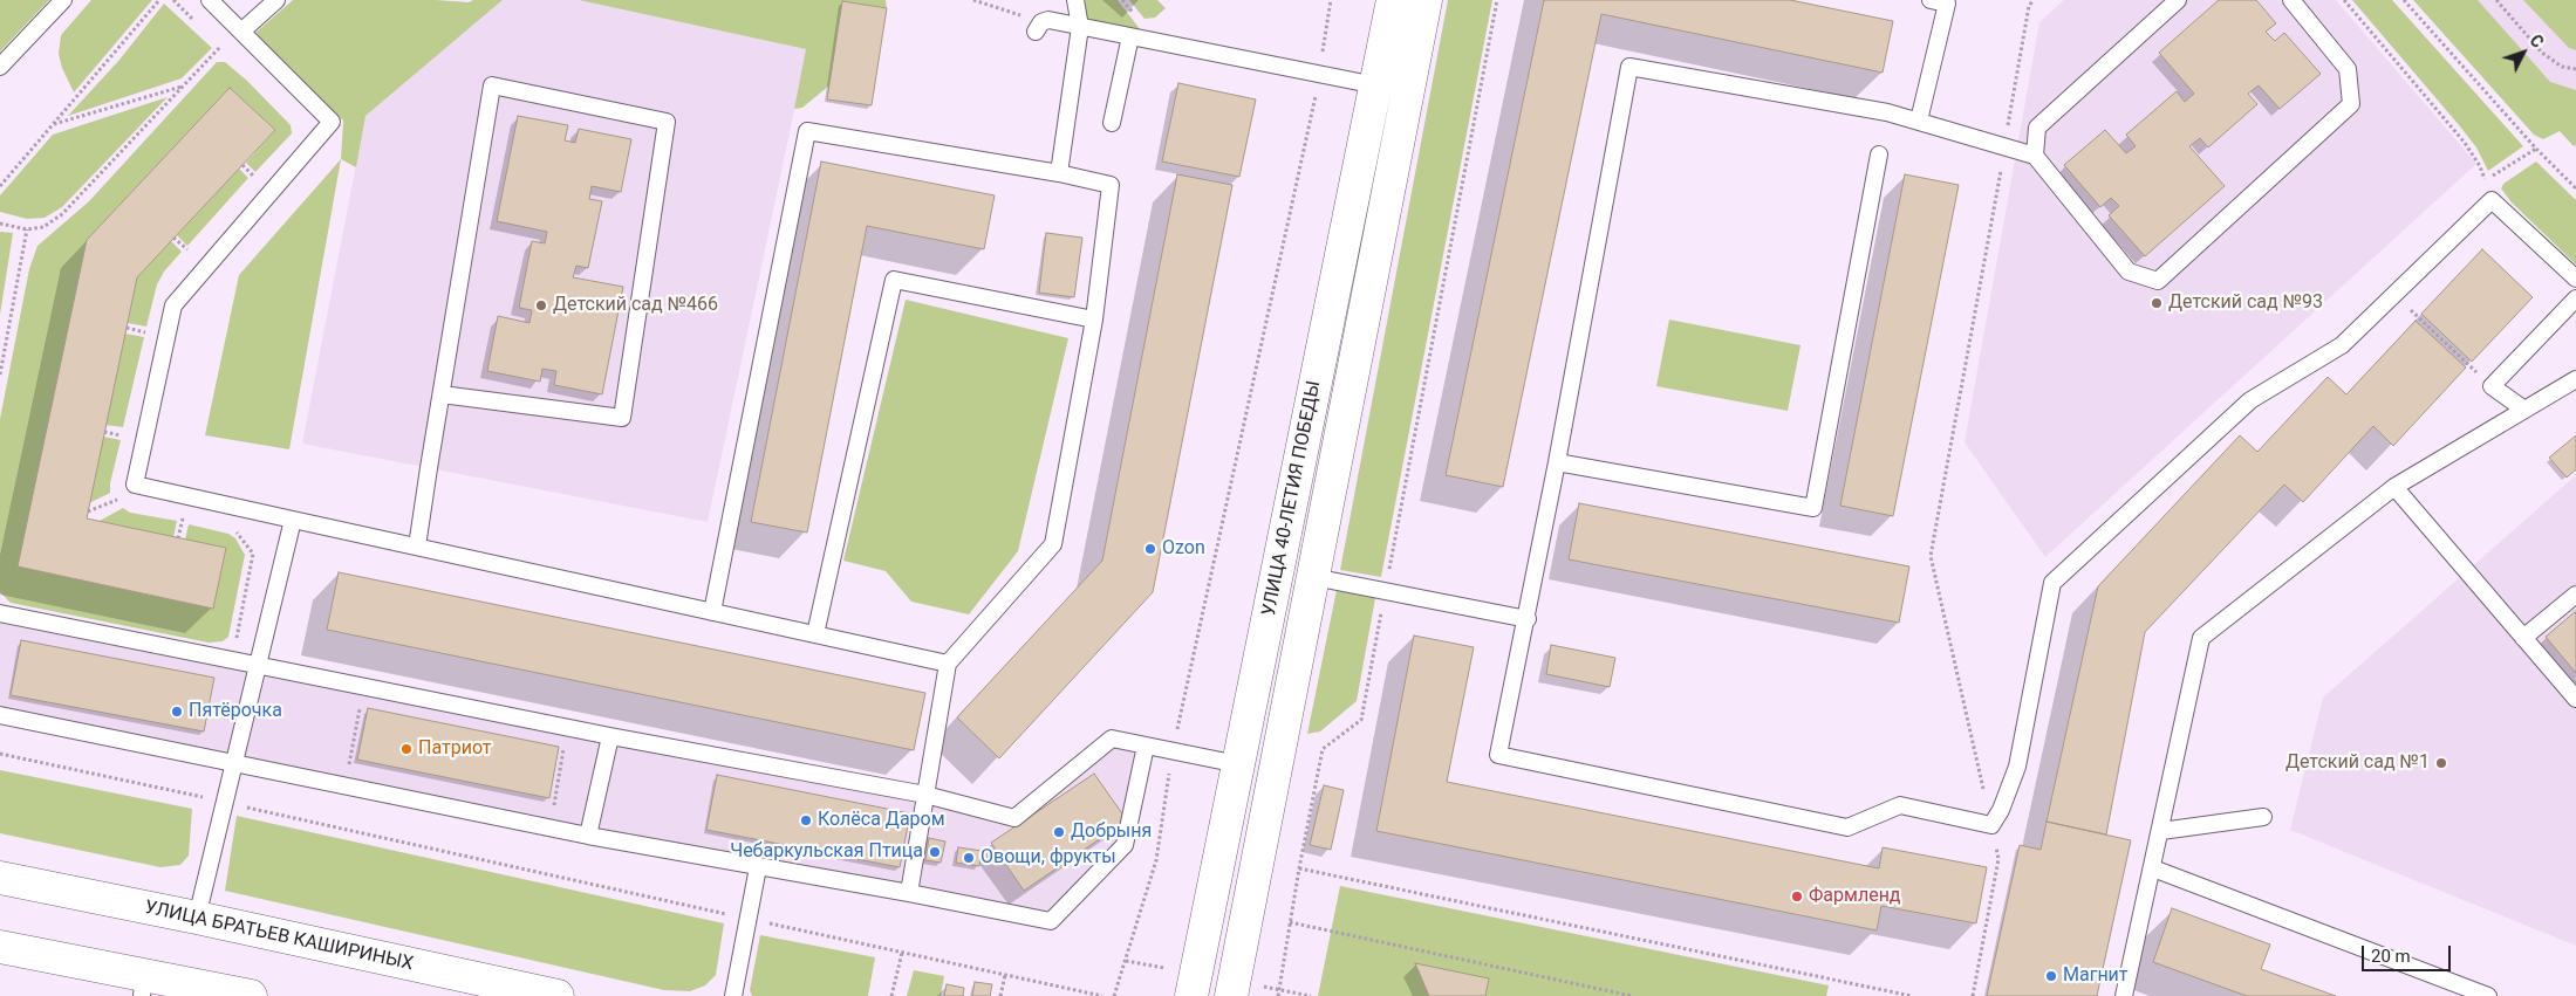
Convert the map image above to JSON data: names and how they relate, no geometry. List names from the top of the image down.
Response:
{
  "streets": {
    "street": ["УЛИЦА 40-ЛЕТИЯ ПОБЕДЫ", "УЛИЦА БРАТЬЕВ КАШИРИНЫХ"]
  },
  "places": [
    "Детский сад №93",
    "Детский сад №466",
    "Ozon",
    "Пятёрочка",
    "Патриот",
    "Детский сад №1",
    "Колёса Даром",
    "Добрыня",
    "Чебаркульская Птица",
    "Овощи, фрукты",
    "Фармленд",
    "Магнит"
  ],
  "scale_bar": "20 m",
  "north": "top right"
}
